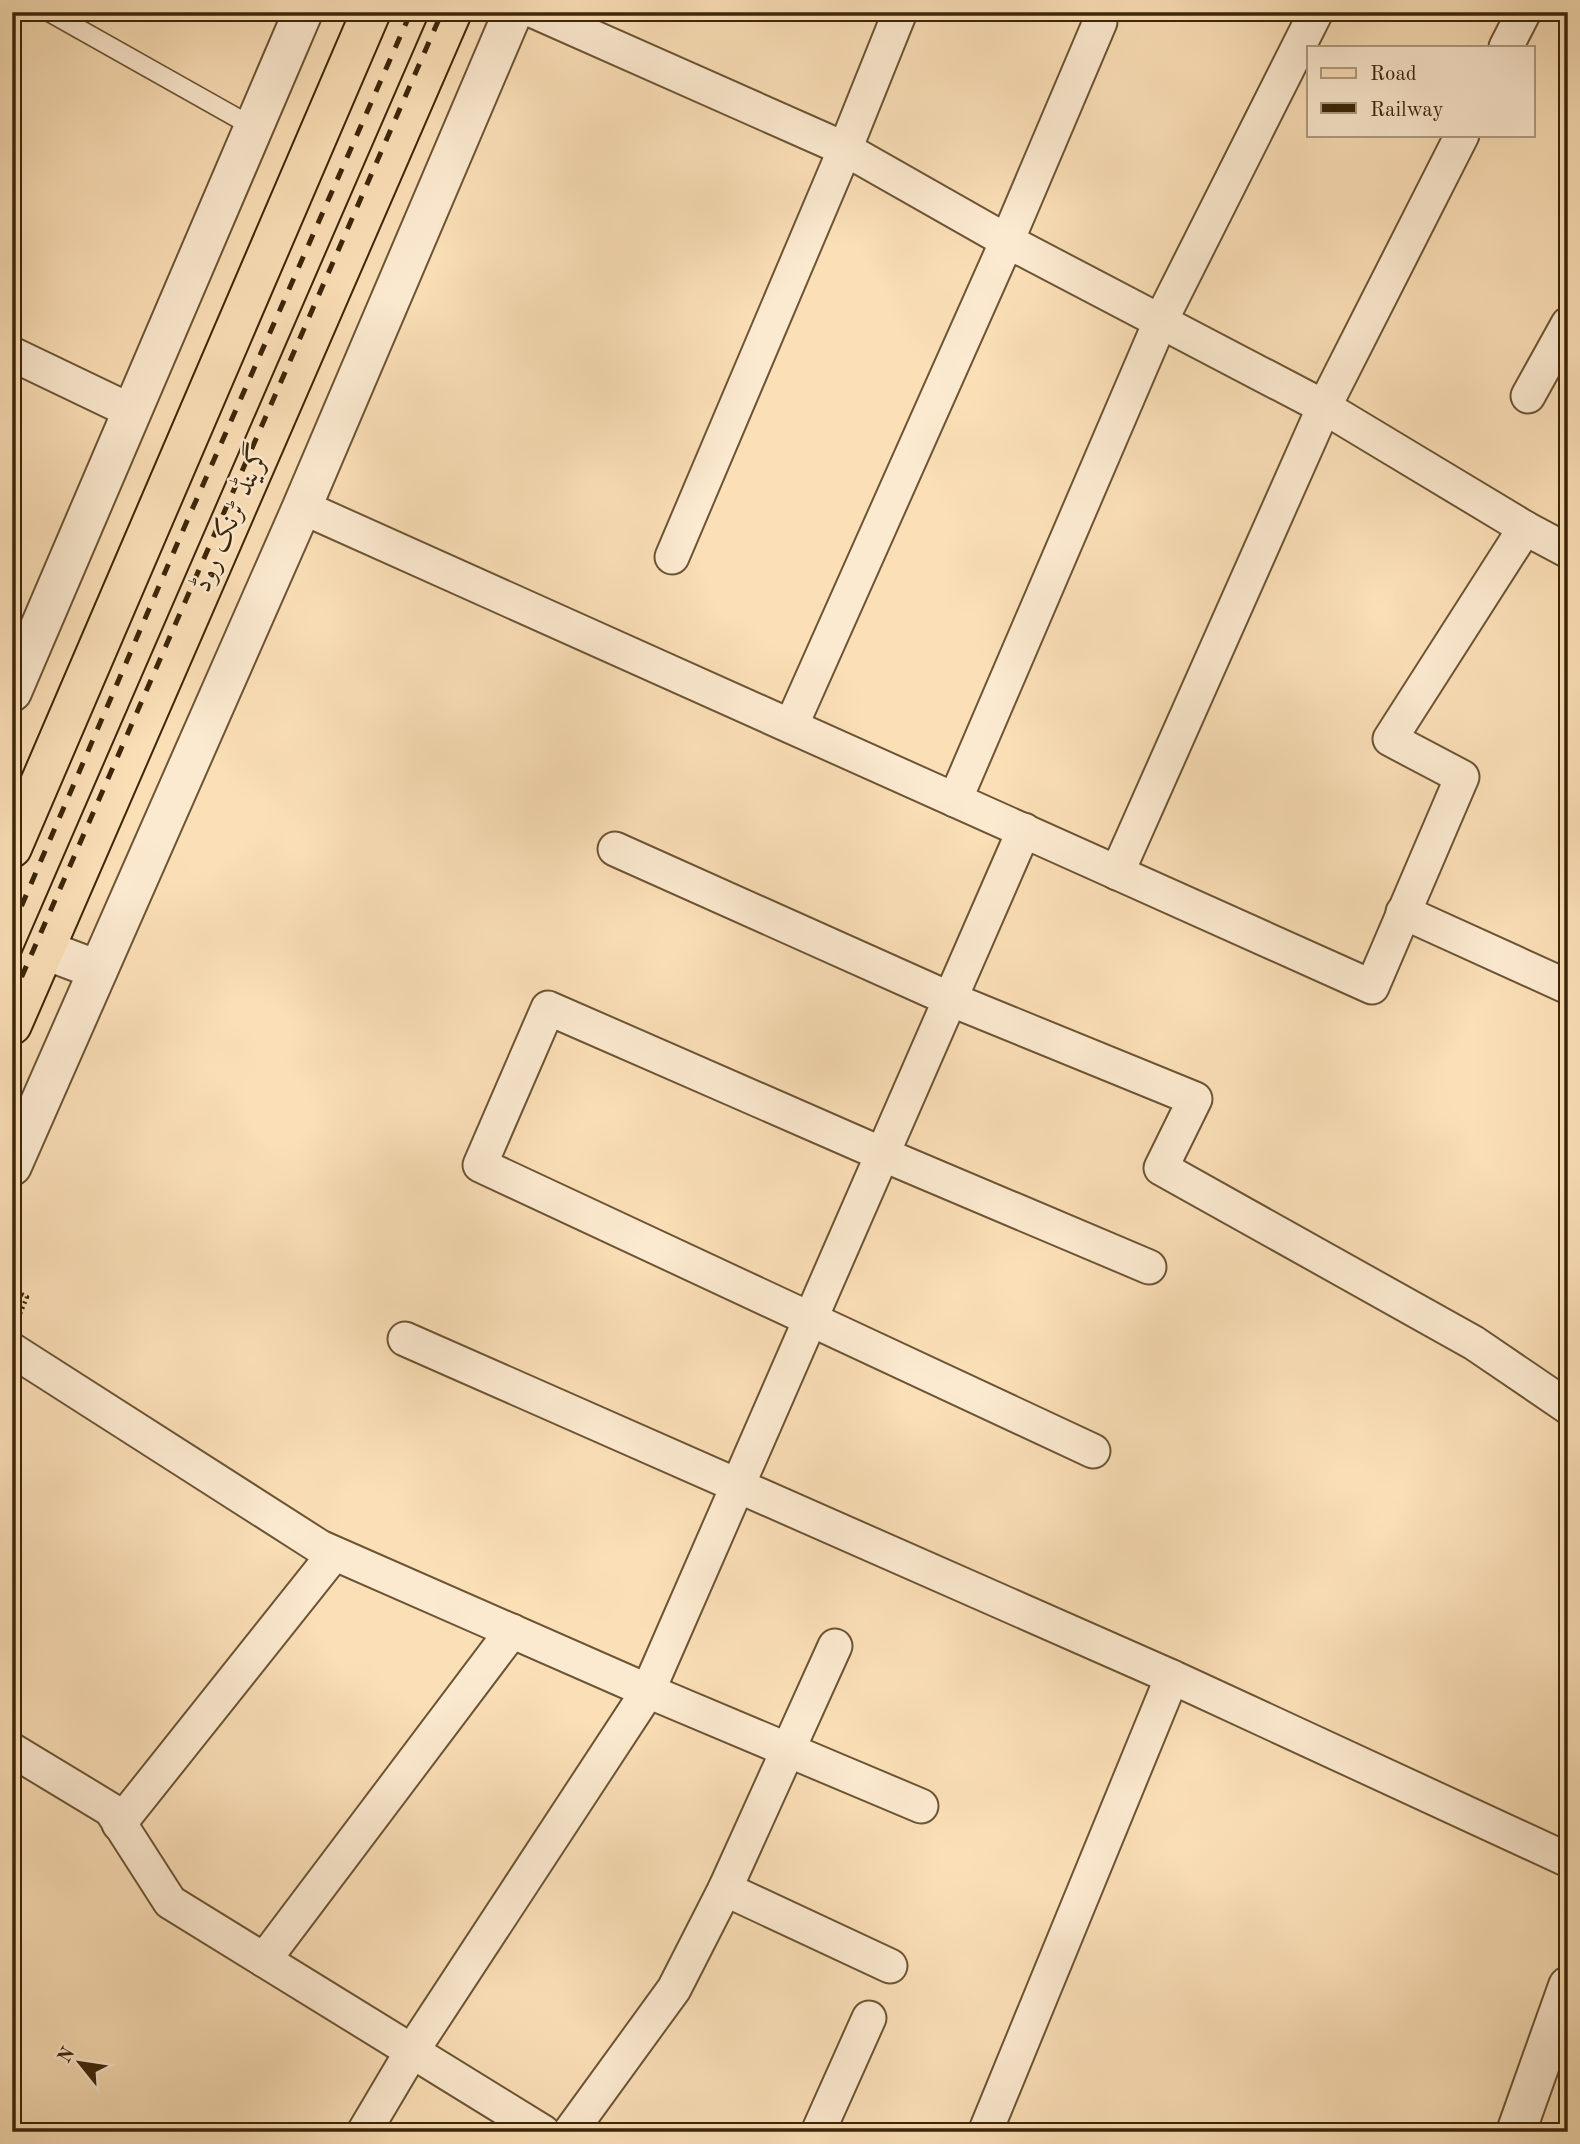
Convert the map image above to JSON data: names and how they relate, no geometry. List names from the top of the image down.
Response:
{
  "streets": {
    "main road": ["گرینڈ ٹرنک روڈ"]
  },
  "legend": ["Road", "Railway"],
  "north": "top left"
}
